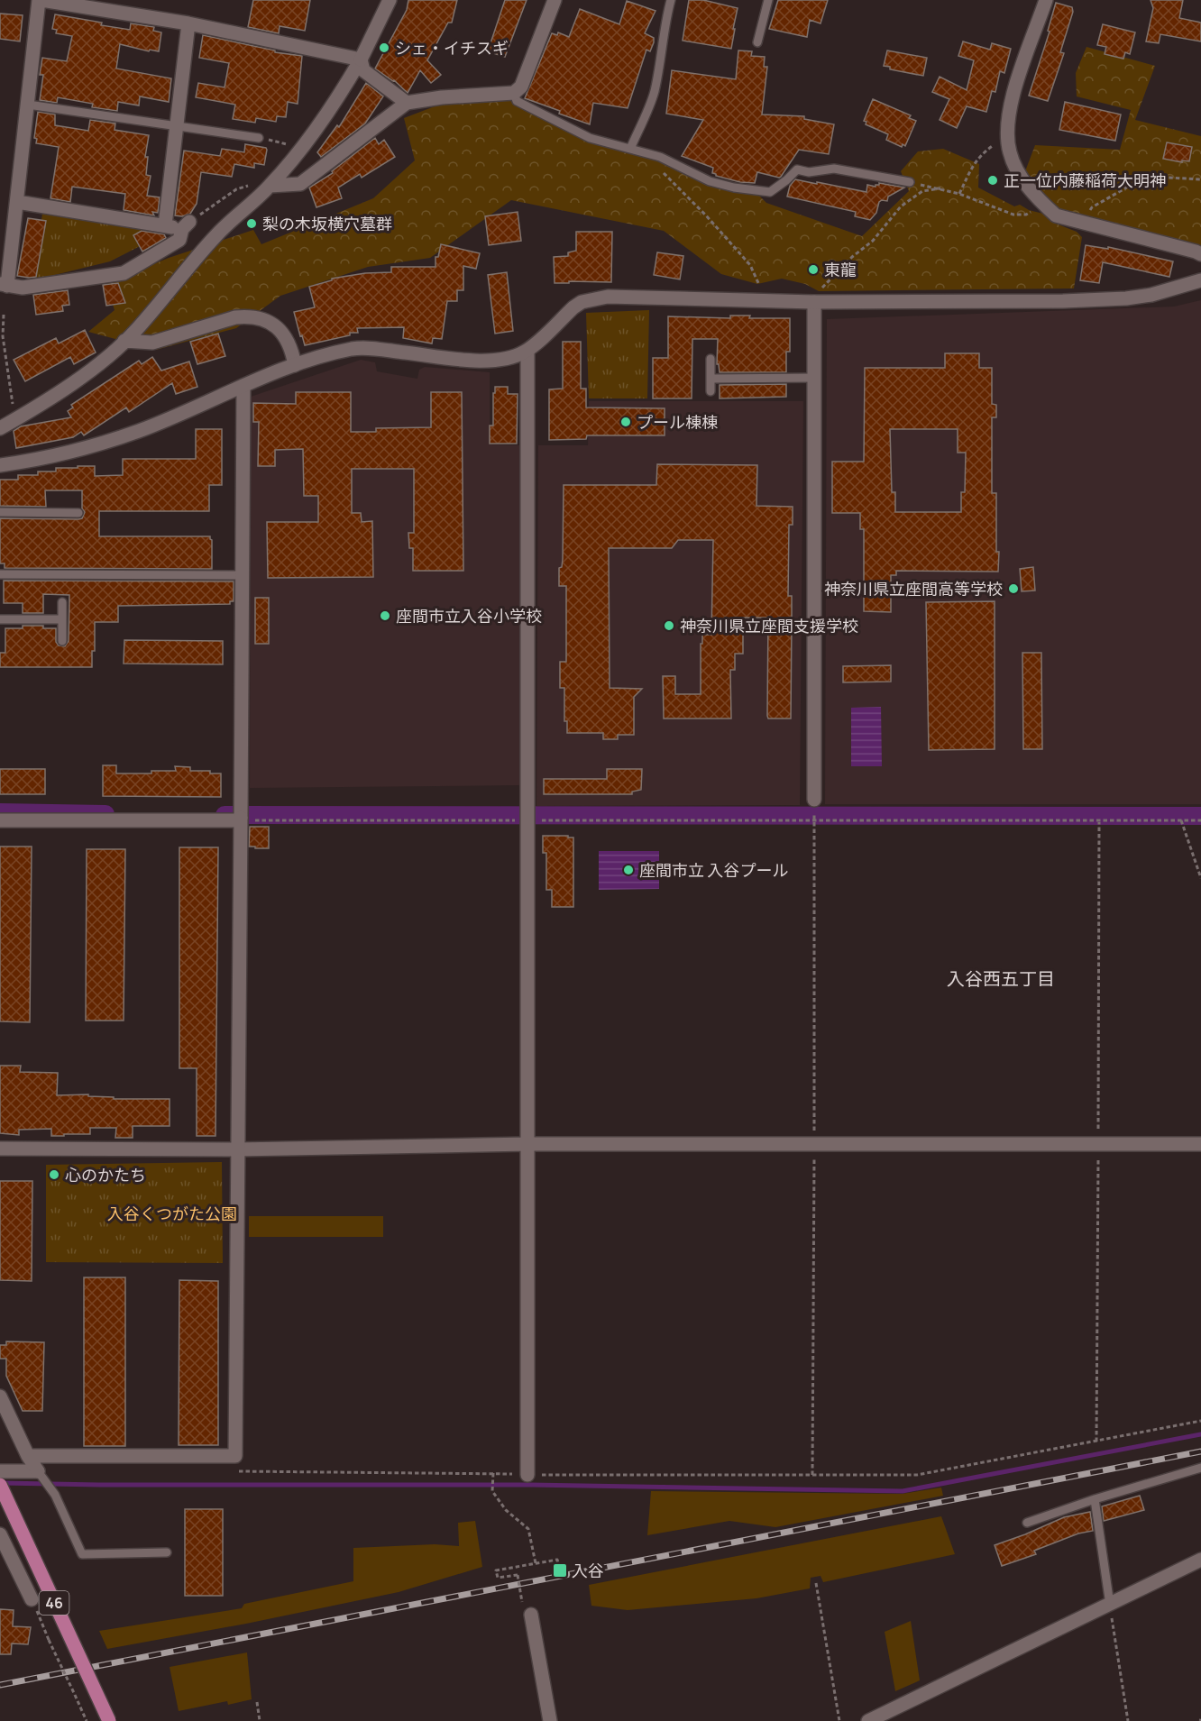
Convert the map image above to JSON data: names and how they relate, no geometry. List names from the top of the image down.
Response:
{
  "streets": {
    "main road": ["46"]
  },
  "districts": ["入谷西五丁目"],
  "parks": ["入谷くつがた公園"],
  "places": {
    "other": [
      "シェ・イチスギ",
      "正一位内藤稲荷大明神",
      "梨の木坂横穴墓群",
      "東龍",
      "プール棟棟",
      "神奈川県立座間高等学校",
      "座間市立入谷小学校",
      "神奈川県立座間支援学校",
      "座間市立 入谷プール",
      "心のかたち"
    ],
    "transit": ["入谷"]
  }
}
